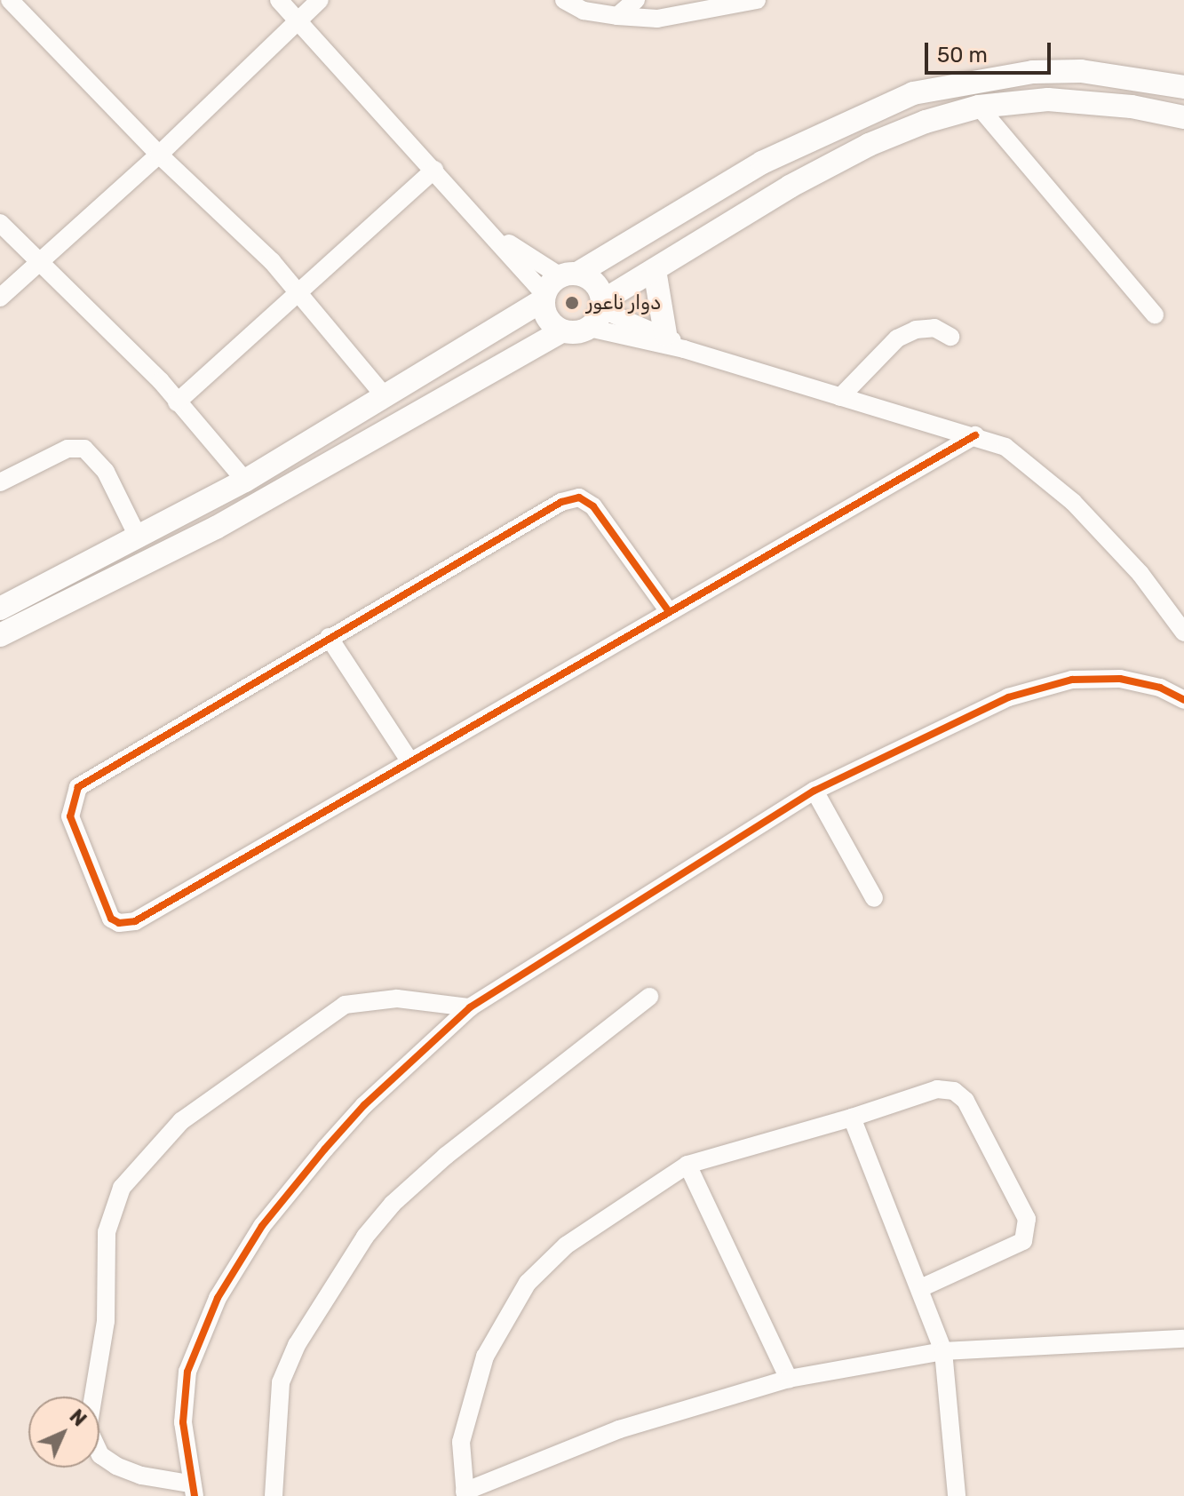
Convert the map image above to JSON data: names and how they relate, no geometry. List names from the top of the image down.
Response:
{
  "places": ["دوار ناعور"],
  "scale_bar": "50 m",
  "north": "top right"
}
